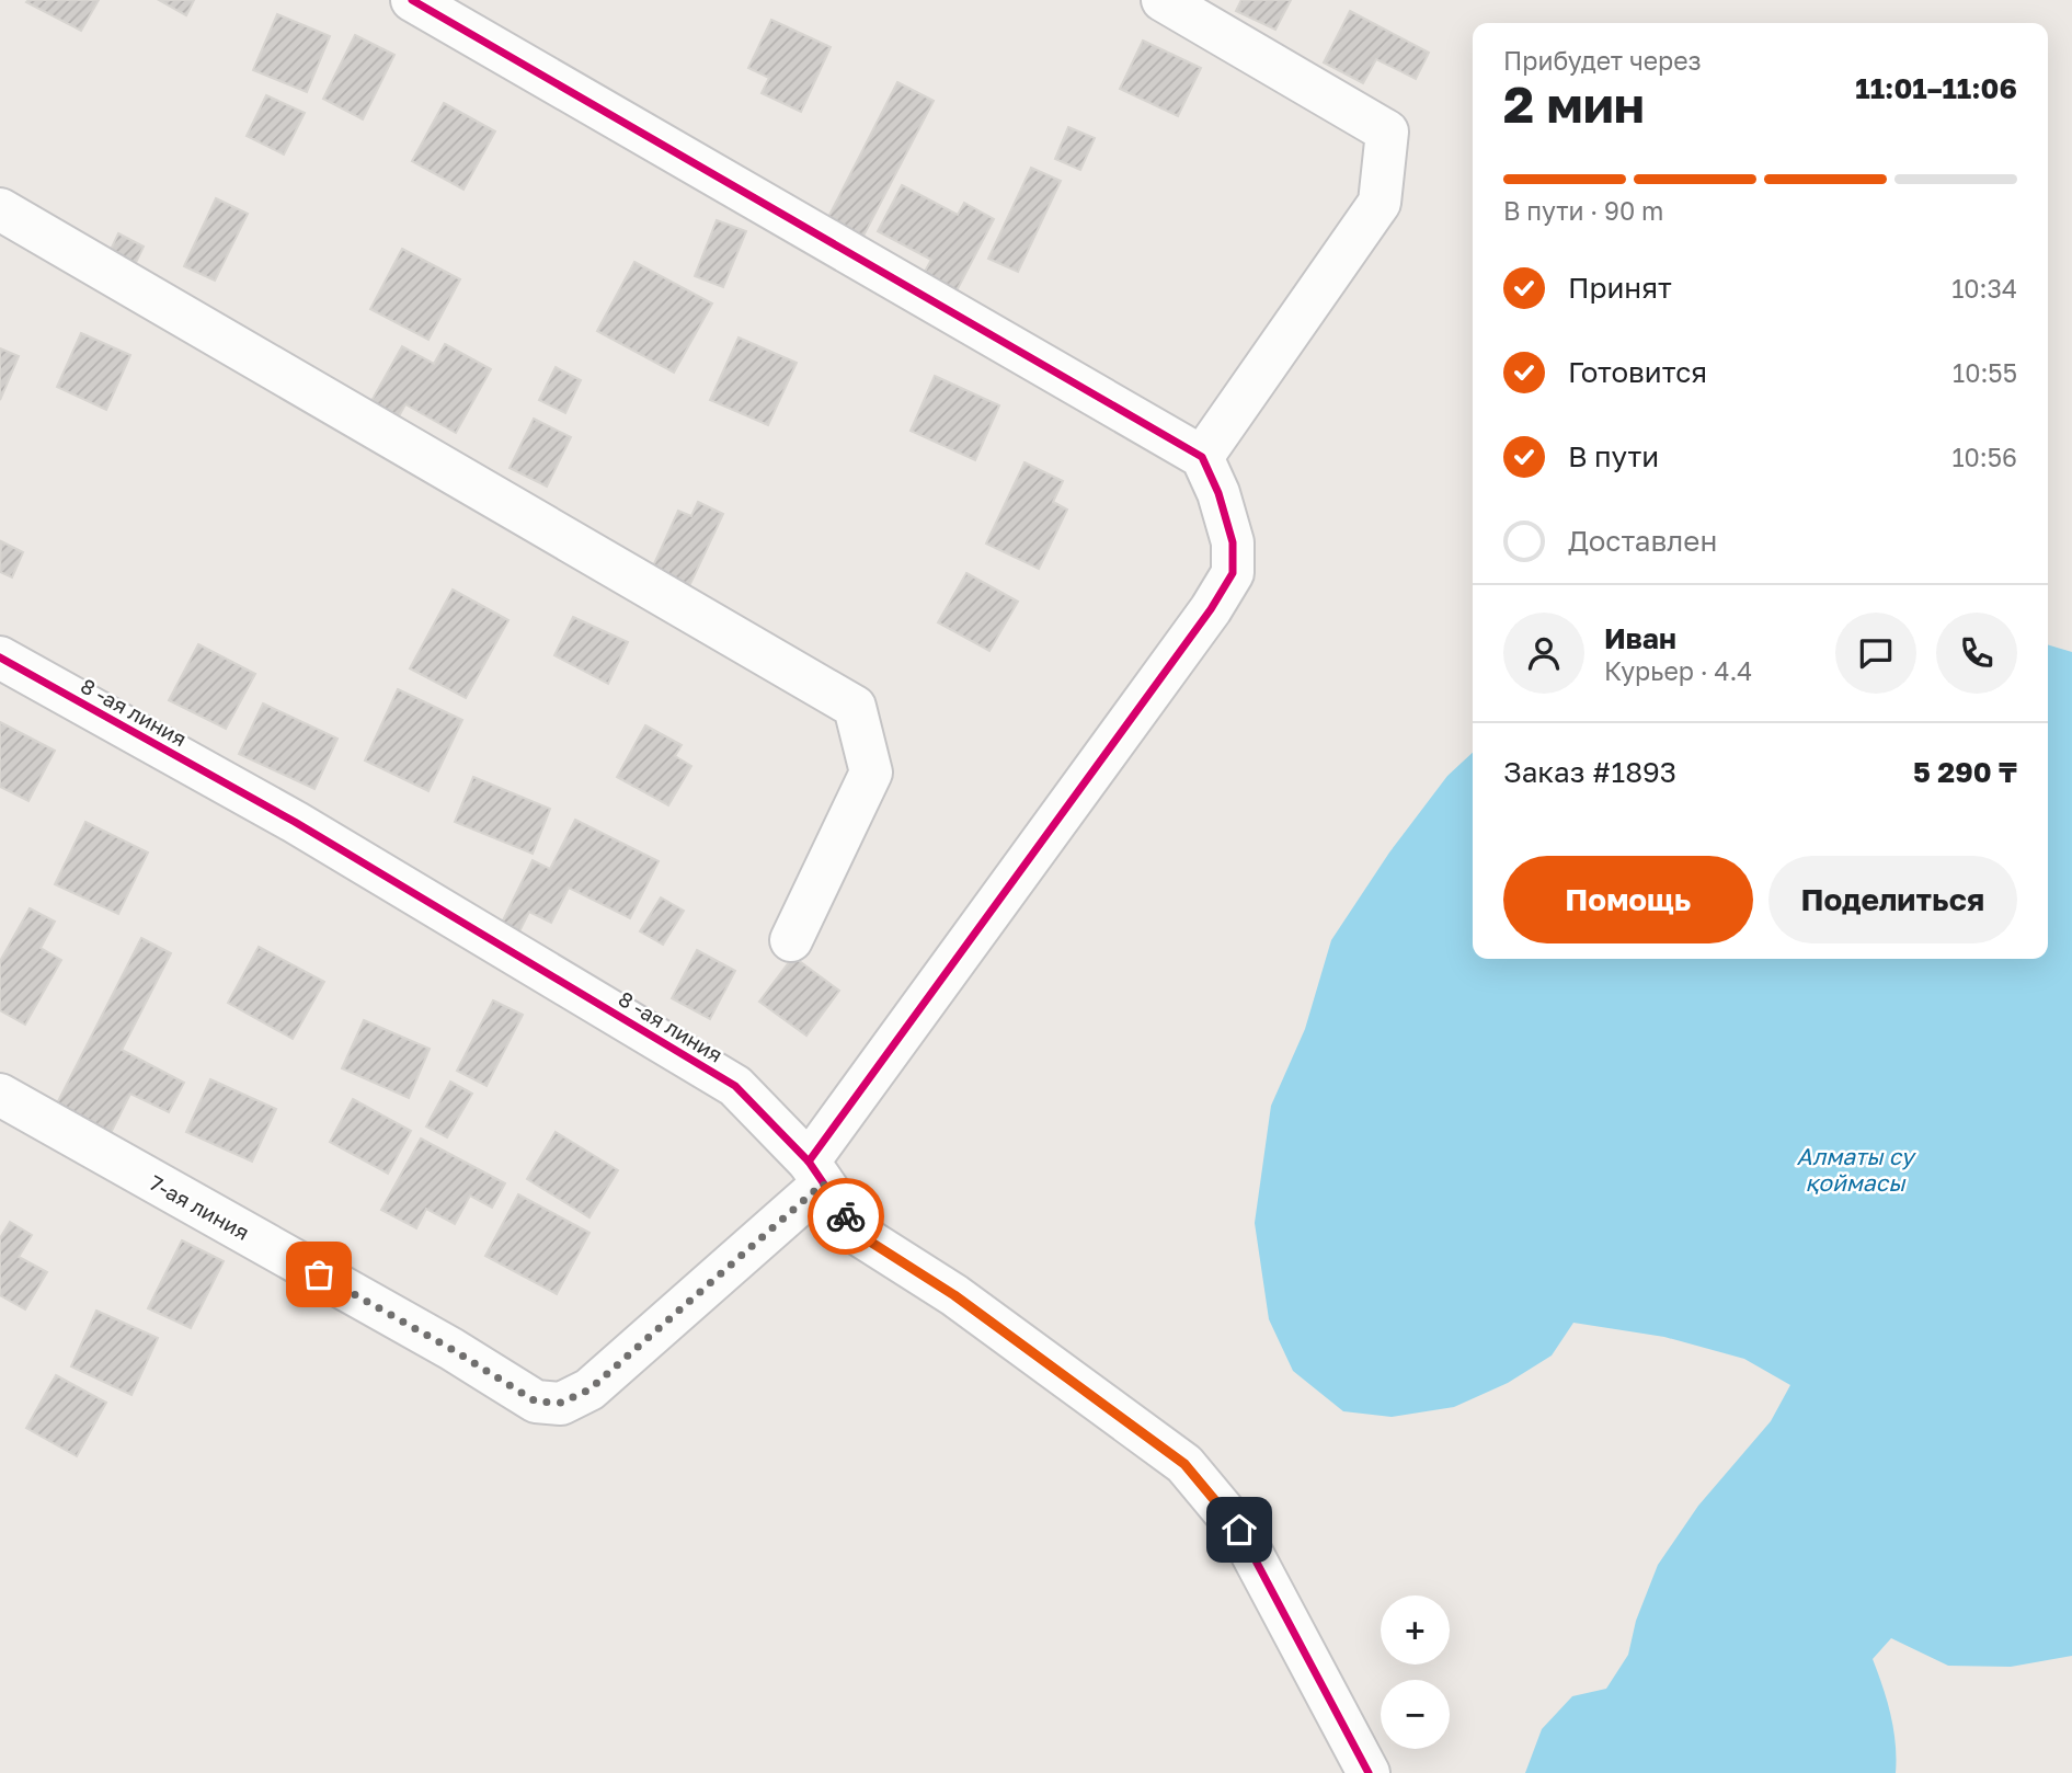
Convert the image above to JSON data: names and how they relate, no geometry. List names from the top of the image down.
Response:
{
  "streets": {
    "street": ["8 -ая линия", "7-ая линия"]
  },
  "crossings": [
    ["8 -ая линия", "7-ая линия"]
  ],
  "water": ["Алматы су қоймасы"],
  "page": {
    "heading": ["2 мин", "Прибудет через", "11:01–11:06"],
    "panel": [
      "Иван",
      "Курьер · 4.4",
      "Заказ #1893",
      "5 290 ₸"
    ],
    "bar": "В пути · 90 m",
    "list": [
      ["Принят", "10:34"],
      ["Готовится", "10:55"],
      ["В пути", "10:56"],
      "Доставлен"
    ],
    "buttons": ["Помощь", "Поделиться"],
    "map_buttons": ["+", "−"]
  }
}
